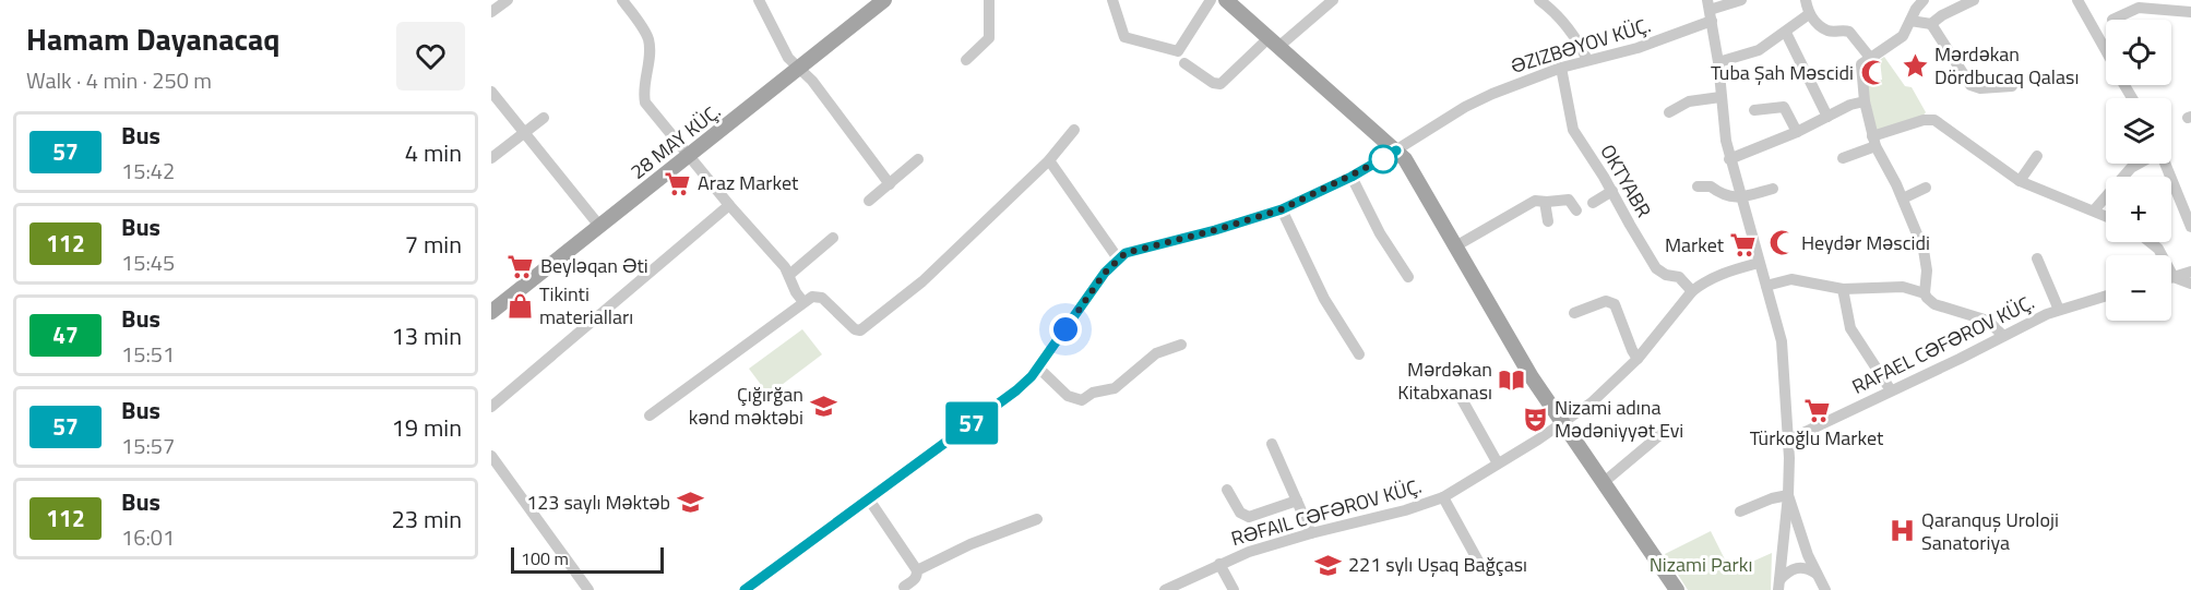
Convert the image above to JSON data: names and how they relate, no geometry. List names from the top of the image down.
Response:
{
  "streets": {
    "main road": ["28 MAY KÜÇ."],
    "street": [
      "ƏZIZBƏYOV KÜÇ.",
      "OKTYABR",
      "RAFAEL CƏFƏROV KÜÇ.",
      "RƏFAIL CƏFƏROV KÜÇ."
    ]
  },
  "crossings": [
    ["ƏZIZBƏYOV KÜÇ.", "OKTYABR"],
    ["OKTYABR", "RƏFAIL CƏFƏROV KÜÇ."]
  ],
  "parks": ["Nizami Parkı"],
  "places": {
    "place": ["Mərdəkan Dördbucaq Qalası"],
    "mosque": ["Tuba Şah Məscidi", "Heydər Məscidi"],
    "supermarket": [
      "Araz Market",
      "Market",
      "Beyləqan Əti",
      "Türkoğlu Market"
    ],
    "shop": ["Tikinti materialları"],
    "library": ["Mərdəkan Kitabxanası"],
    "school or university": ["Çığırğan kənd məktəbi", "123 saylı Məktəb", "221 sylı Uşaq Bağçası"],
    "theatre": ["Nizami adına Mədəniyyət Evi"],
    "hospital": ["Qaranquş Uroloji Sanatoriya"]
  },
  "lines": ["bus line 57"],
  "scale_bar": "100 m",
  "page": {
    "heading": ["Hamam Dayanacaq", "Walk · 4 min · 250 m"],
    "on_map": "57",
    "map_buttons": ["+", "−"],
    "list": [
      {
        "mark": "57",
        "name": "Bus",
        "note": "15:42",
        "value": "4 min"
      },
      {
        "mark": "112",
        "name": "Bus",
        "note": "15:45",
        "value": "7 min"
      },
      {
        "mark": "47",
        "name": "Bus",
        "note": "15:51",
        "value": "13 min"
      },
      {
        "mark": "57",
        "name": "Bus",
        "note": "15:57",
        "value": "19 min"
      },
      {
        "mark": "112",
        "name": "Bus",
        "note": "16:01",
        "value": "23 min"
      }
    ],
    "scale": "100 m"
  }
}
